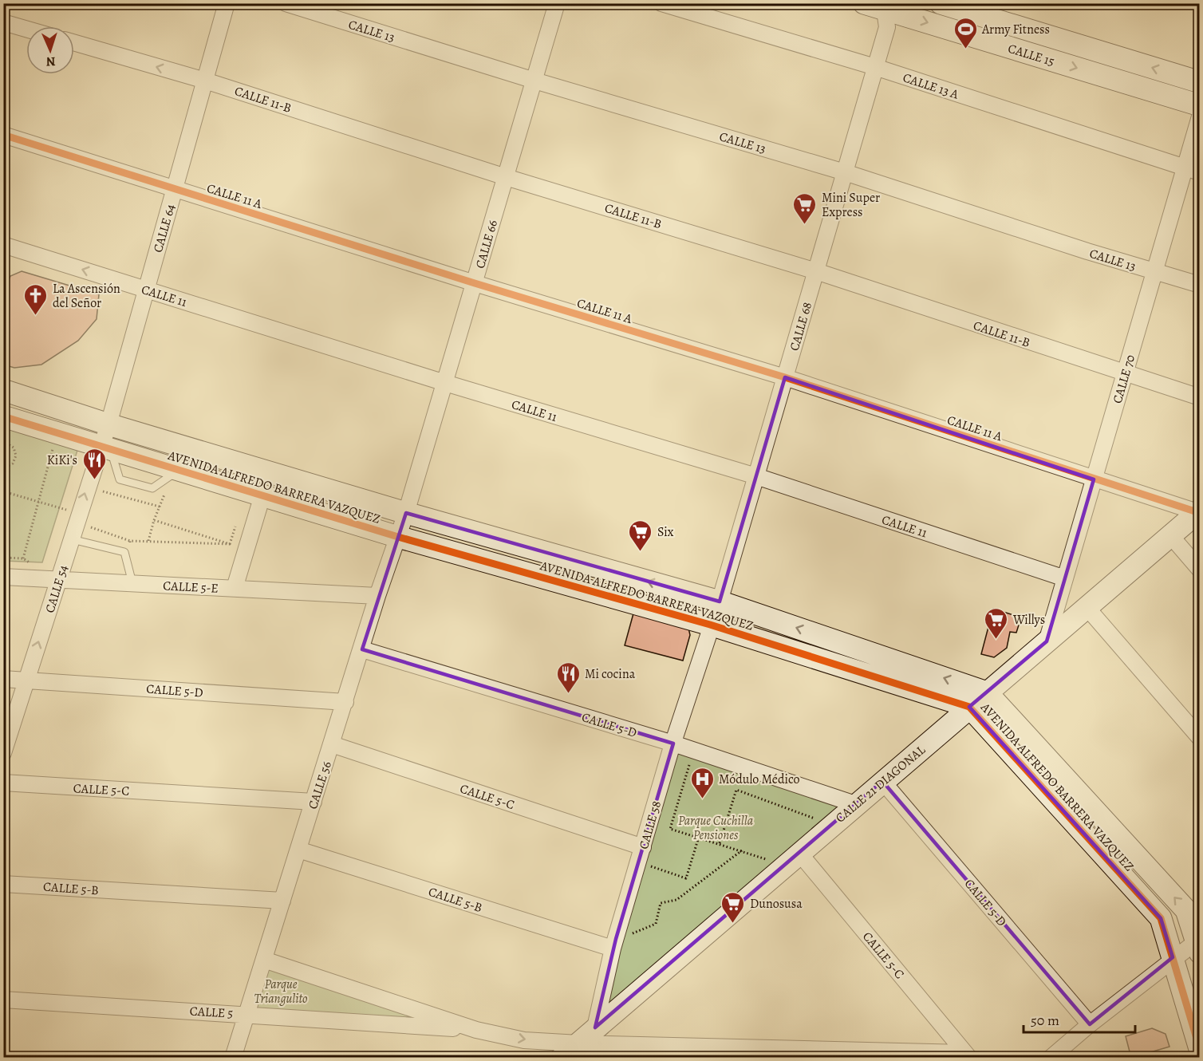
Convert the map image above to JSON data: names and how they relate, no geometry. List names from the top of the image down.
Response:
{
  "streets": {
    "street": [
      "CALLE 13",
      "CALLE 15",
      "CALLE 13 A",
      "CALLE 11-B",
      "CALLE 11 A",
      "CALLE 64",
      "CALLE 66",
      "CALLE 11",
      "CALLE 68",
      "CALLE 70",
      "AVENIDA ALFREDO BARRERA VAZQUEZ",
      "CALLE 5-E",
      "CALLE 54",
      "CALLE 5-D",
      "CALLE 21 DIAGONAL",
      "CALLE 56",
      "CALLE 5-C",
      "CALLE 58",
      "CALLE 5-B",
      "CALLE 5"
    ]
  },
  "crossings": [
    ["CALLE 13", "CALLE 66"],
    ["CALLE 13", "CALLE 68"],
    ["CALLE 13", "CALLE 70"],
    ["CALLE 15", "CALLE 68"],
    ["CALLE 13 A", "CALLE 68"],
    ["CALLE 13 A", "CALLE 70"],
    ["CALLE 11-B", "CALLE 64"],
    ["CALLE 11-B", "CALLE 66"],
    ["CALLE 11-B", "CALLE 68"],
    ["CALLE 11-B", "CALLE 70"],
    ["CALLE 11 A", "CALLE 64"],
    ["CALLE 11 A", "CALLE 66"],
    ["CALLE 11 A", "CALLE 68"],
    ["CALLE 11 A", "CALLE 70"],
    ["CALLE 11 A", "CALLE 21 DIAGONAL"],
    ["CALLE 64", "CALLE 11"],
    ["CALLE 64", "AVENIDA ALFREDO BARRERA VAZQUEZ"],
    ["CALLE 64", "CALLE 54"],
    ["CALLE 66", "CALLE 11"],
    ["CALLE 66", "AVENIDA ALFREDO BARRERA VAZQUEZ"],
    ["CALLE 66", "CALLE 56"],
    ["CALLE 11", "CALLE 68"],
    ["CALLE 11", "CALLE 70"],
    ["CALLE 68", "AVENIDA ALFREDO BARRERA VAZQUEZ"],
    ["CALLE 68", "CALLE 58"],
    ["CALLE 70", "CALLE 21 DIAGONAL"],
    ["AVENIDA ALFREDO BARRERA VAZQUEZ", "CALLE 54"],
    ["AVENIDA ALFREDO BARRERA VAZQUEZ", "CALLE 21 DIAGONAL"],
    ["AVENIDA ALFREDO BARRERA VAZQUEZ", "CALLE 56"],
    ["AVENIDA ALFREDO BARRERA VAZQUEZ", "CALLE 58"],
    ["CALLE 5-E", "CALLE 54"],
    ["CALLE 5-E", "CALLE 56"],
    ["CALLE 54", "CALLE 5-D"],
    ["CALLE 5-D", "CALLE 21 DIAGONAL"],
    ["CALLE 5-D", "CALLE 56"],
    ["CALLE 5-D", "CALLE 58"],
    ["CALLE 21 DIAGONAL", "CALLE 5-C"],
    ["CALLE 21 DIAGONAL", "CALLE 58"],
    ["CALLE 21 DIAGONAL", "CALLE 5"],
    ["CALLE 56", "CALLE 5-C"],
    ["CALLE 56", "CALLE 5-B"],
    ["CALLE 56", "CALLE 5"],
    ["CALLE 5-C", "CALLE 58"],
    ["CALLE 5-C", "CALLE 5"],
    ["CALLE 58", "CALLE 5-B"]
  ],
  "one_way": ["CALLE 54"],
  "parks": ["Parque Cuchilla Pensiones", "Parque Triangulito"],
  "places": {
    "sports": ["Army Fitness"],
    "supermarket": [
      "Mini Super Express",
      "Six",
      "Willys",
      "Dunosusa"
    ],
    "church": ["La Ascensión del Señor"],
    "restaurant": ["KiKi's", "Mi cocina"],
    "hospital": ["Módulo Médico"]
  },
  "scale_bar": "50 m",
  "north": "bottom"
}
